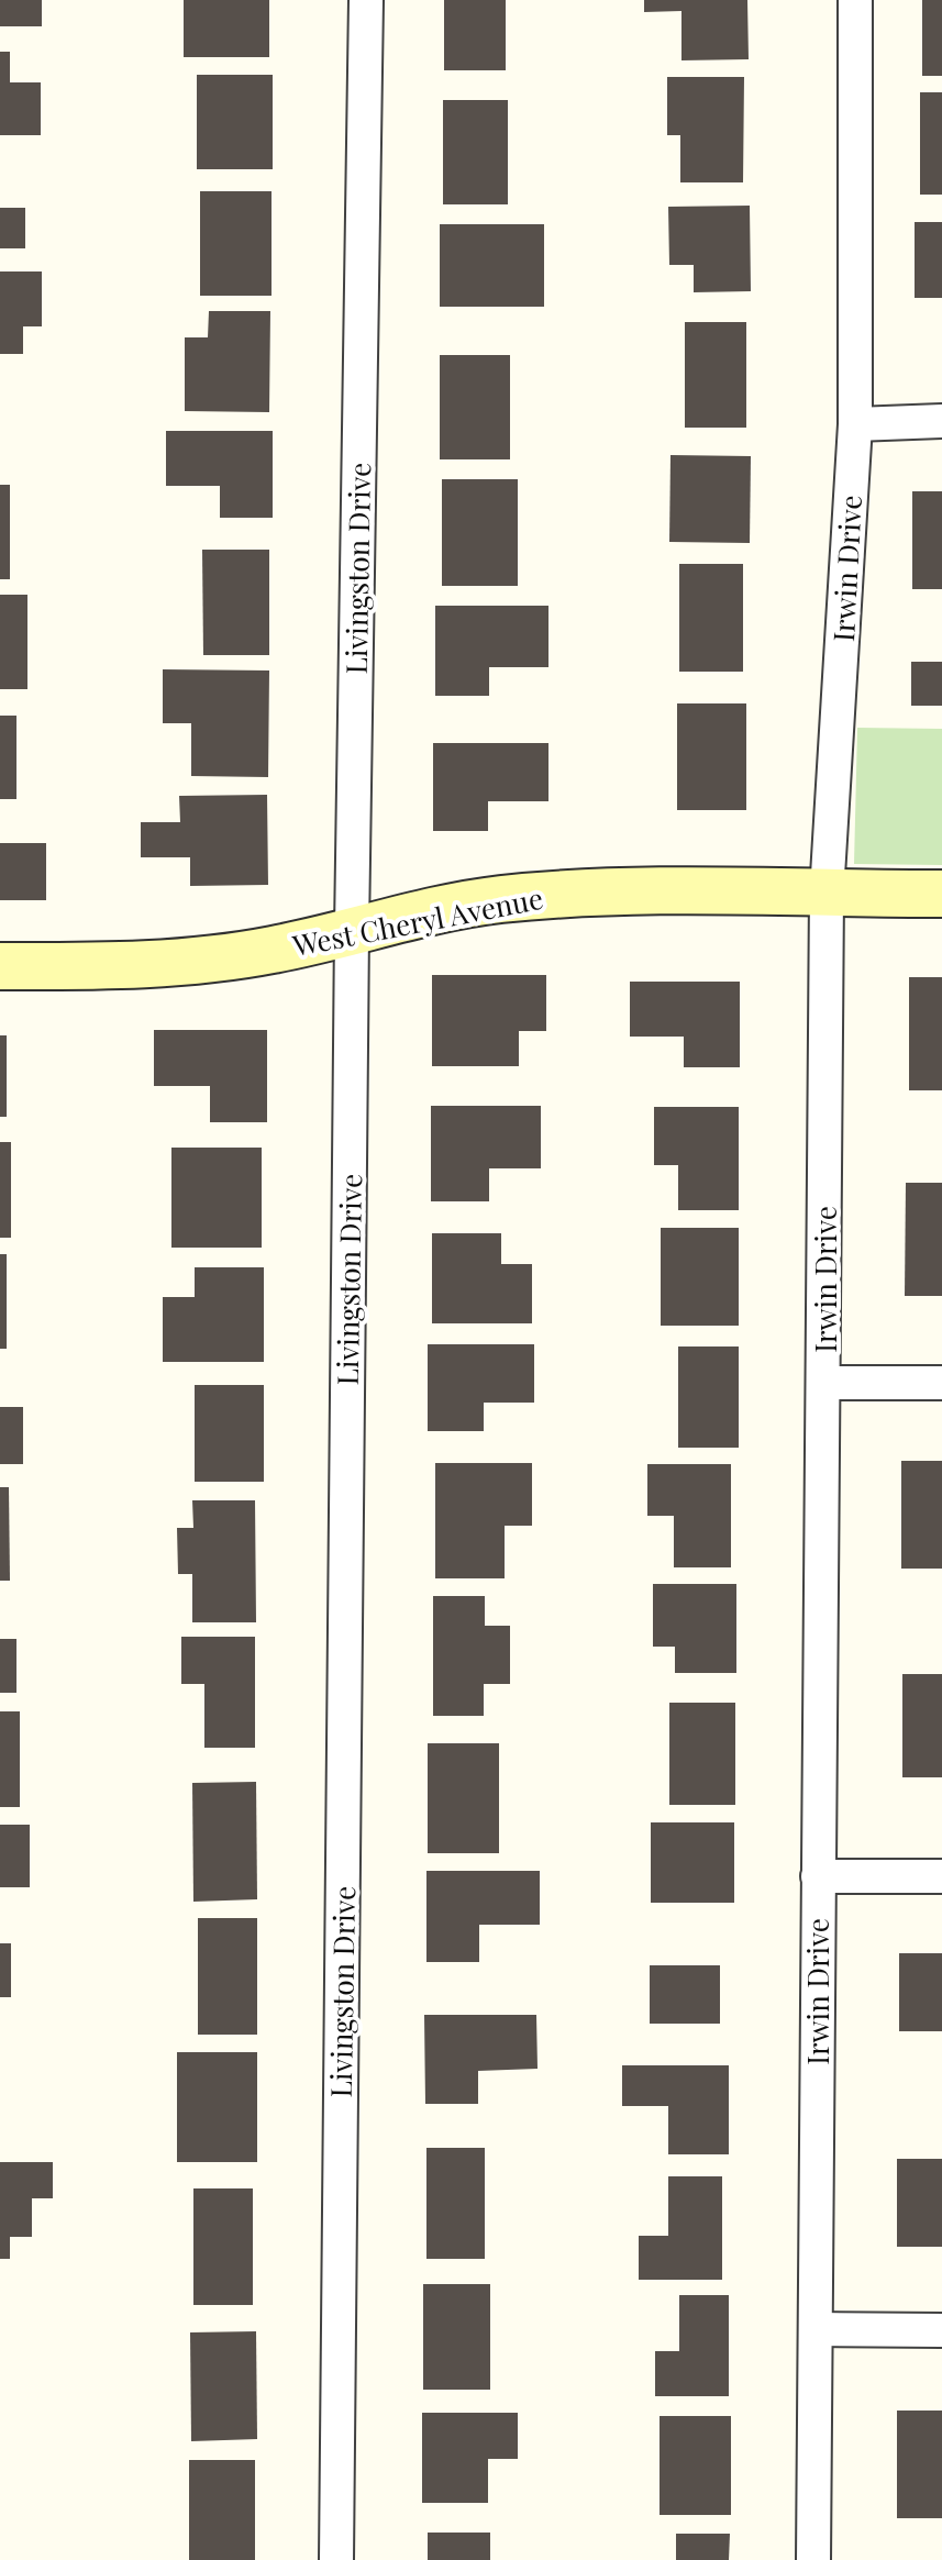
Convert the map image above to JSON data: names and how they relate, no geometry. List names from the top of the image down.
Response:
{
  "streets": {
    "street": ["Livingston Drive", "Irwin Drive", "West Cheryl Avenue"]
  },
  "crossings": [
    ["Livingston Drive", "West Cheryl Avenue"],
    ["Irwin Drive", "West Cheryl Avenue"]
  ]
}
